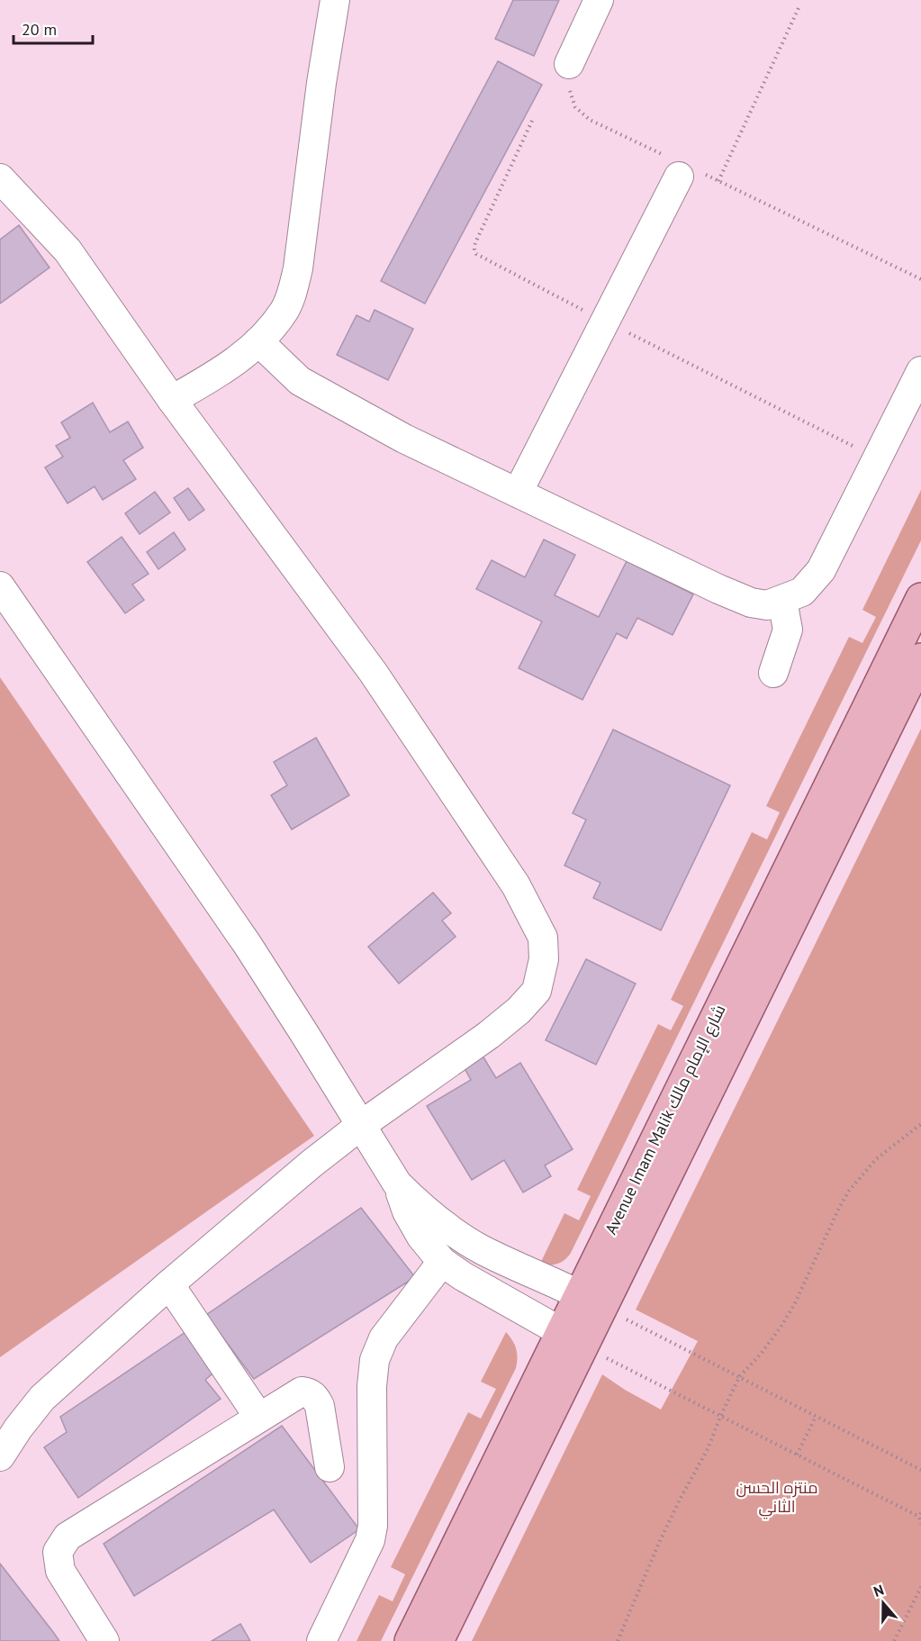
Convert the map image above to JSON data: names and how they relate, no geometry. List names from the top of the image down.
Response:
{
  "streets": {
    "main road": ["Avenue Imam Malik شارع الإمام مالك"]
  },
  "parks": ["منتزه الحسن الثاني"],
  "scale_bar": "20 m",
  "north": "top"
}
